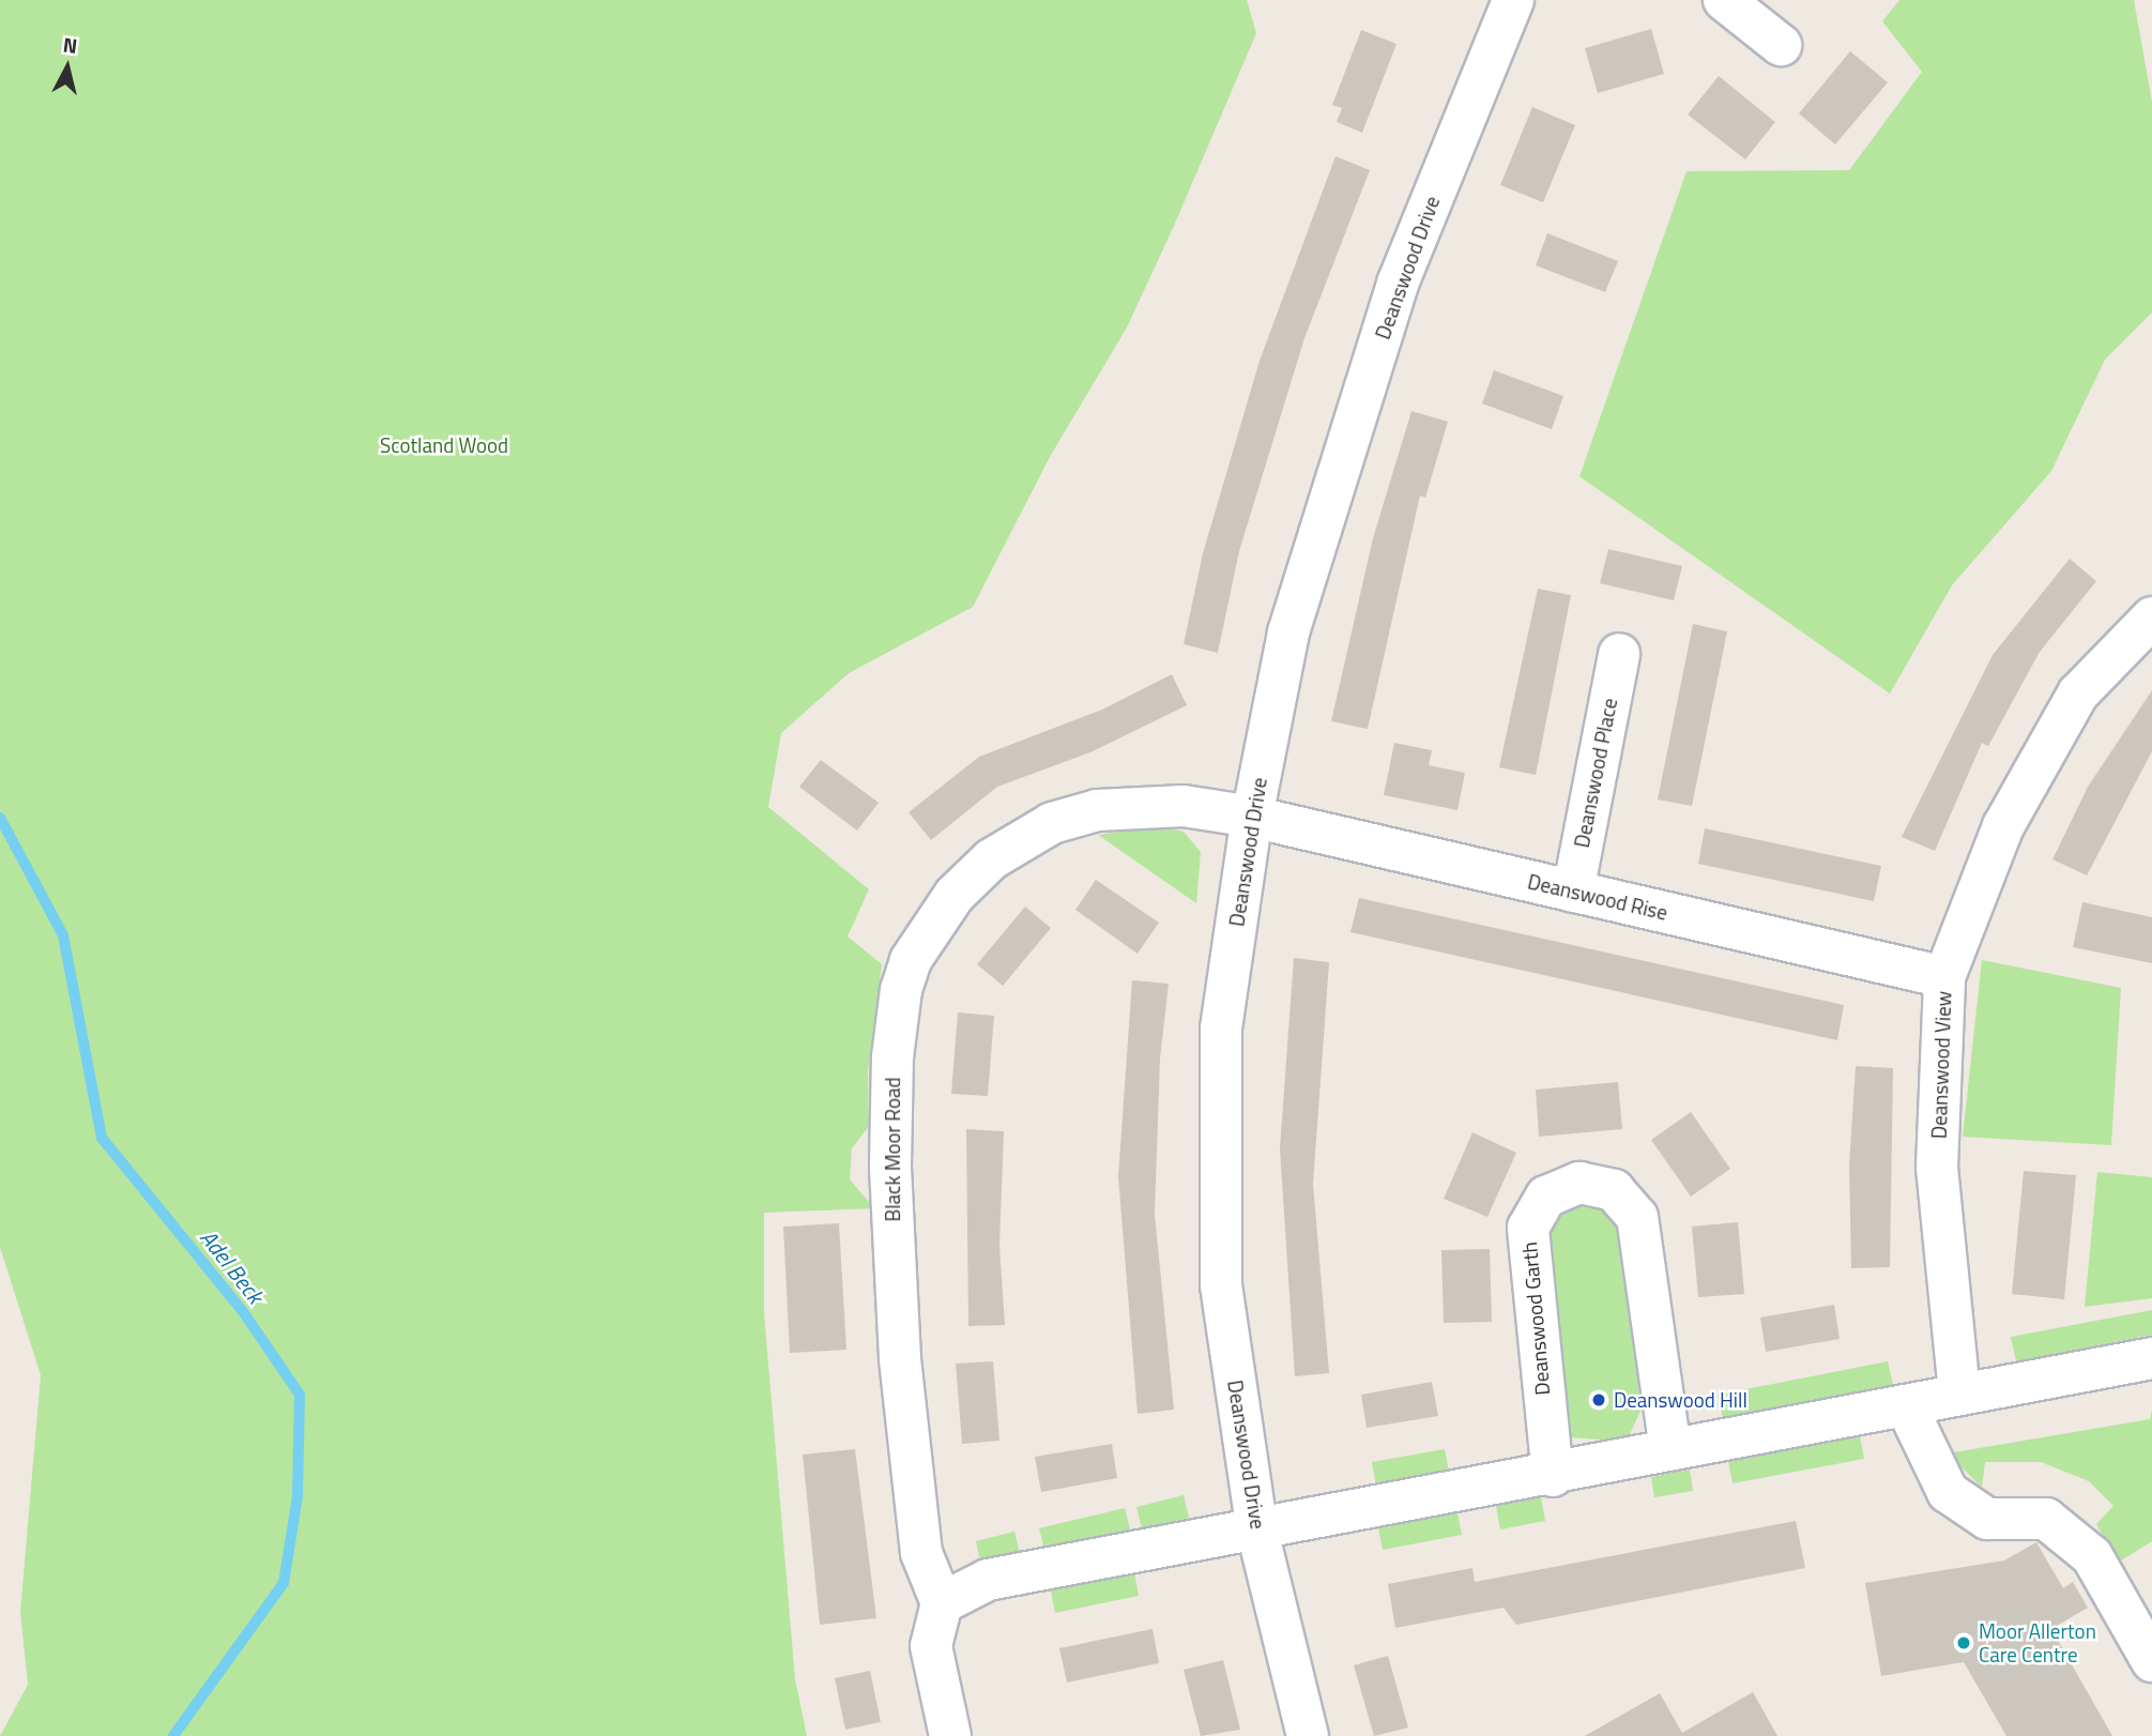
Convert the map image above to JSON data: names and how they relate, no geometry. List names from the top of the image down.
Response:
{
  "streets": {
    "street": [
      "Deanswood Drive",
      "Deanswood Place",
      "Deanswood Rise",
      "Deanswood View",
      "Black Moor Road",
      "Deanswood Garth"
    ]
  },
  "crossings": [
    ["Deanswood Drive", "Deanswood Rise"],
    ["Deanswood Drive", "Black Moor Road"],
    ["Deanswood Place", "Deanswood Rise"],
    ["Deanswood Rise", "Deanswood View"],
    ["Deanswood Rise", "Black Moor Road"]
  ],
  "water": ["Adel Beck"],
  "parks": ["Scotland Wood"],
  "places": ["Deanswood Hill", "Moor Allerton Care Centre"],
  "north": "top"
}
